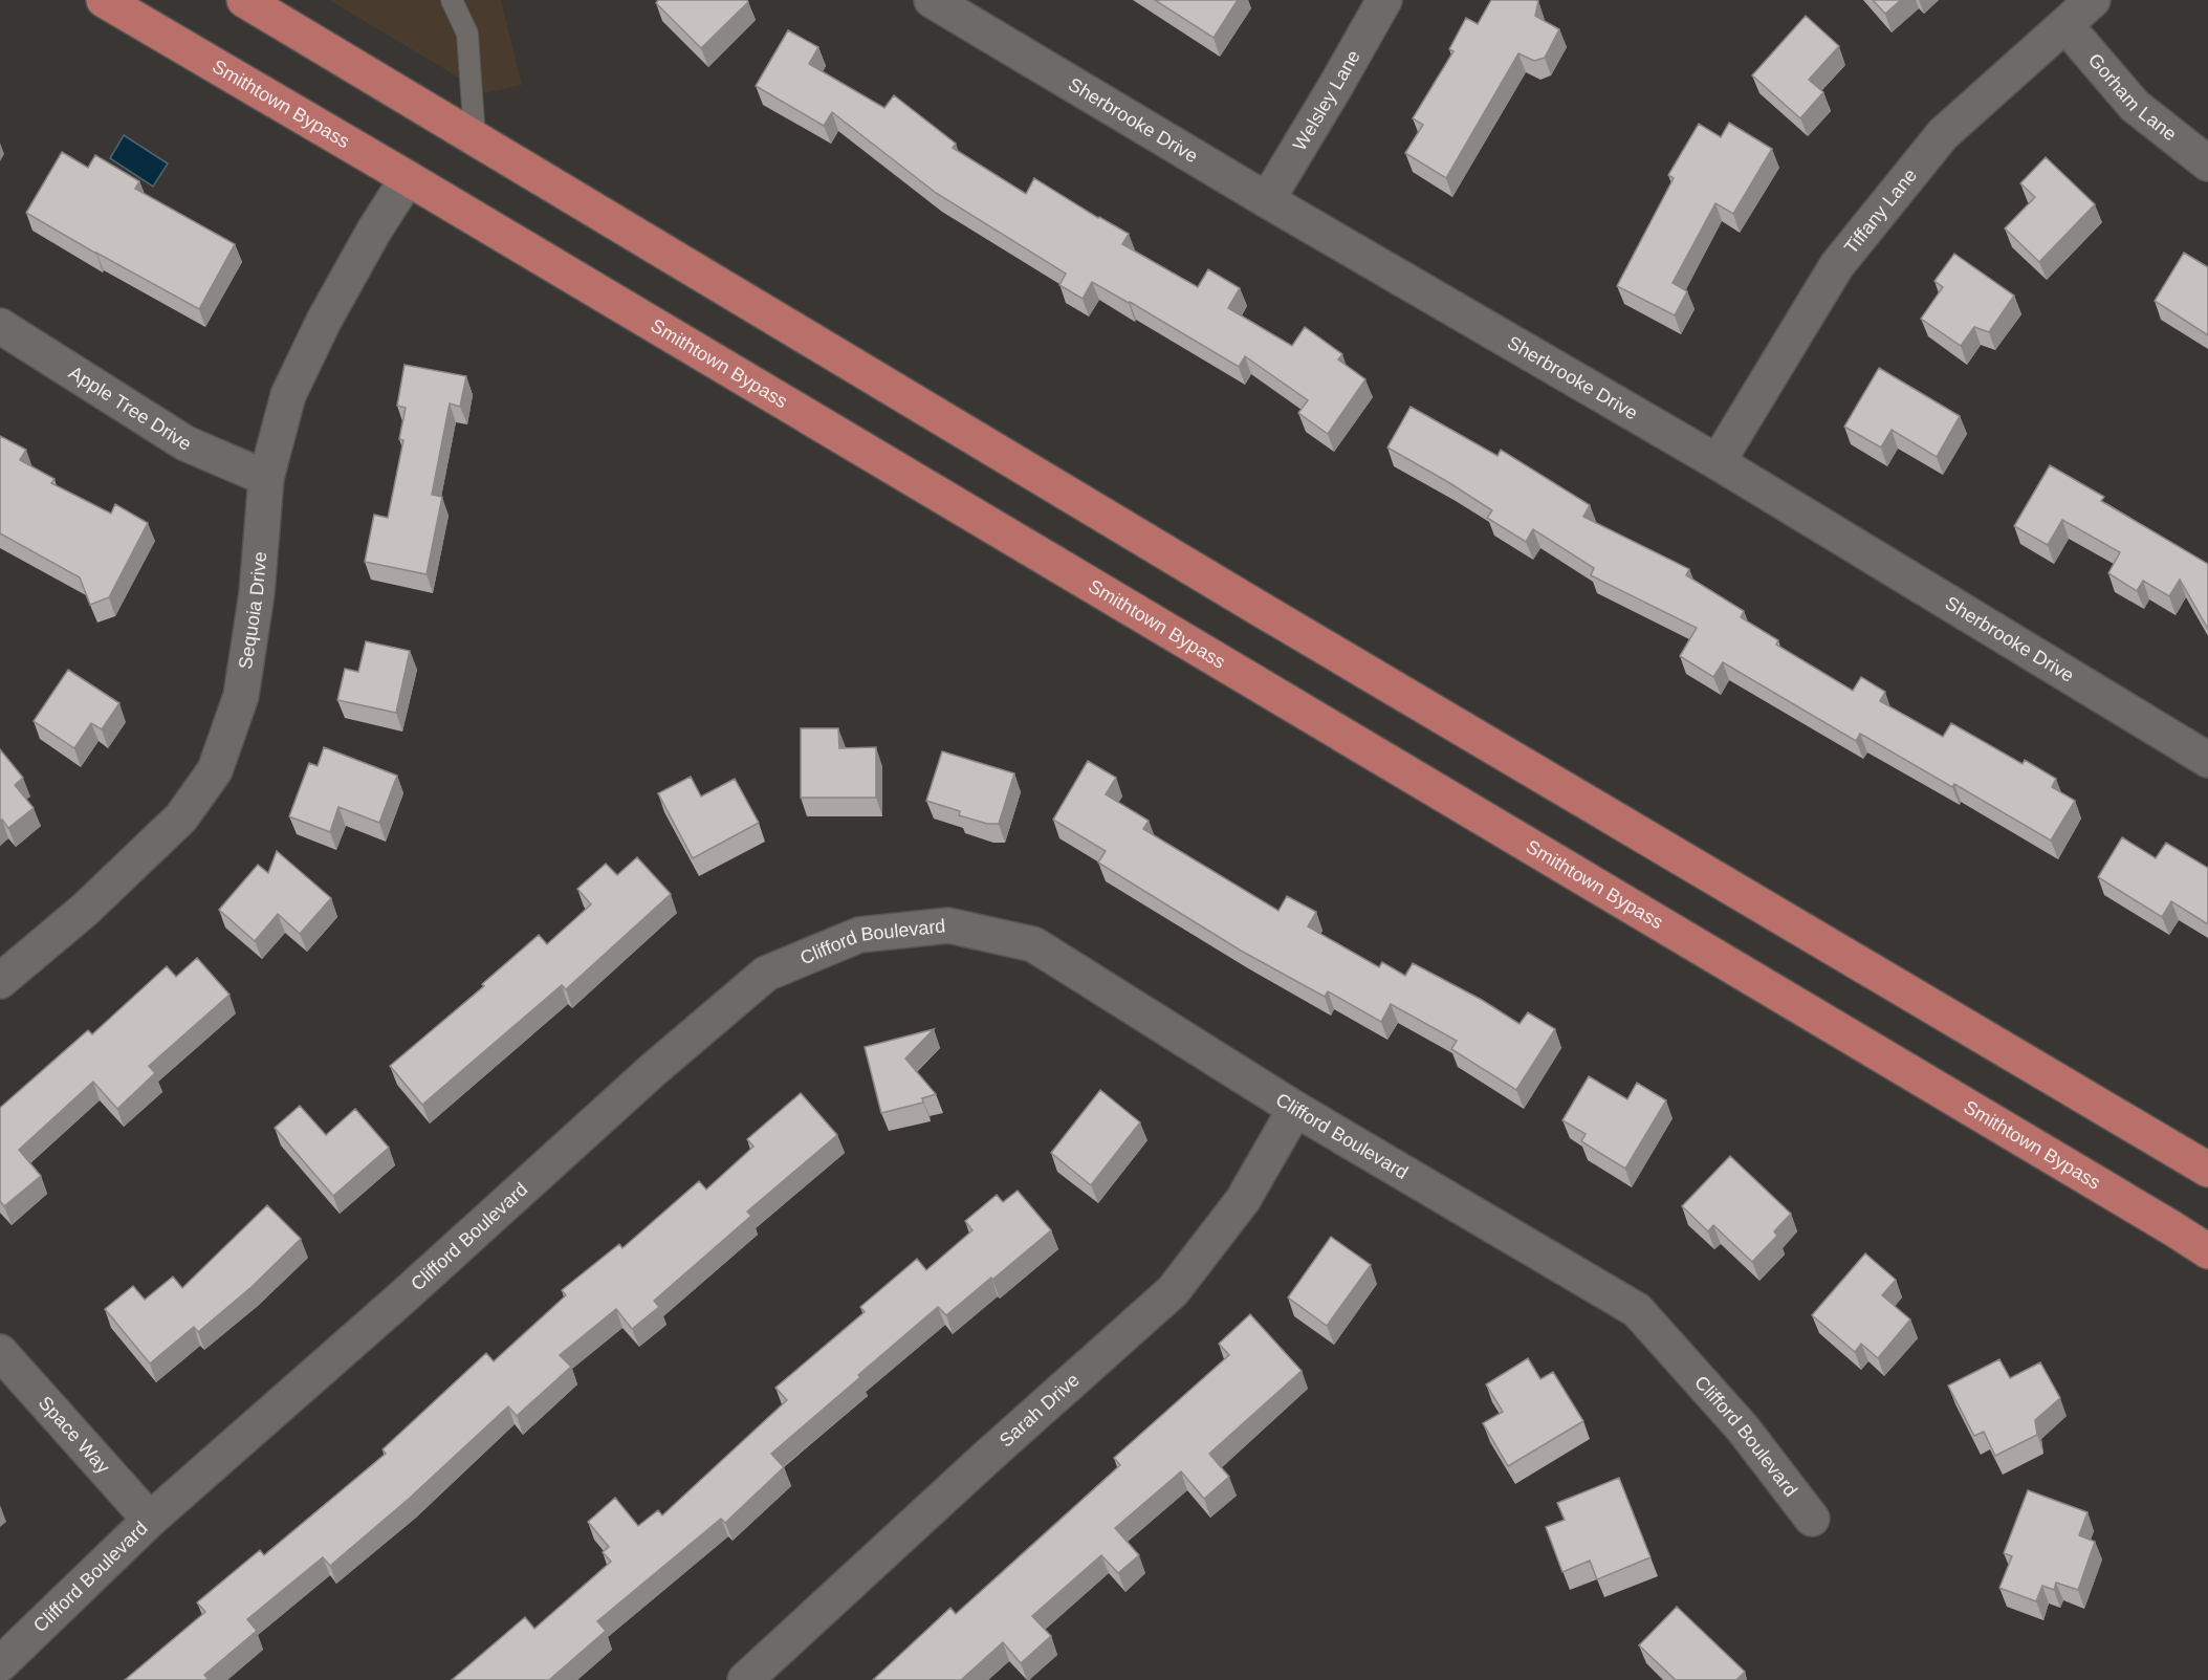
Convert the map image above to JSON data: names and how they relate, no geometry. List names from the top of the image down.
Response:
{
  "streets": {
    "highway": ["Smithtown Bypass"],
    "street": [
      "Gorham Lane",
      "Welsley Lane",
      "Sherbrooke Drive",
      "Tiffany Lane",
      "Apple Tree Drive",
      "Sequoia Drive",
      "Clifford Boulevard",
      "Sarah Drive",
      "Space Way"
    ]
  },
  "crossings": [
    ["Gorham Lane", "Tiffany Lane"],
    ["Welsley Lane", "Sherbrooke Drive"],
    ["Smithtown Bypass", "Sequoia Drive"],
    ["Sherbrooke Drive", "Tiffany Lane"],
    ["Apple Tree Drive", "Sequoia Drive"],
    ["Clifford Boulevard", "Sarah Drive"],
    ["Clifford Boulevard", "Space Way"]
  ]
}
